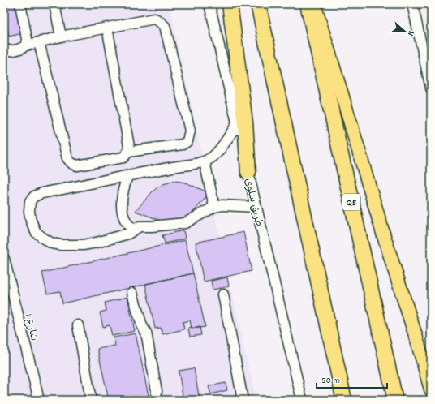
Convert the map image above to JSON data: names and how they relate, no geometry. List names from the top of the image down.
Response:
{
  "streets": {
    "highway": ["Q5"],
    "street": ["طريق سلوى", "شارع 1"]
  },
  "scale_bar": "50 m",
  "north": "right"
}
